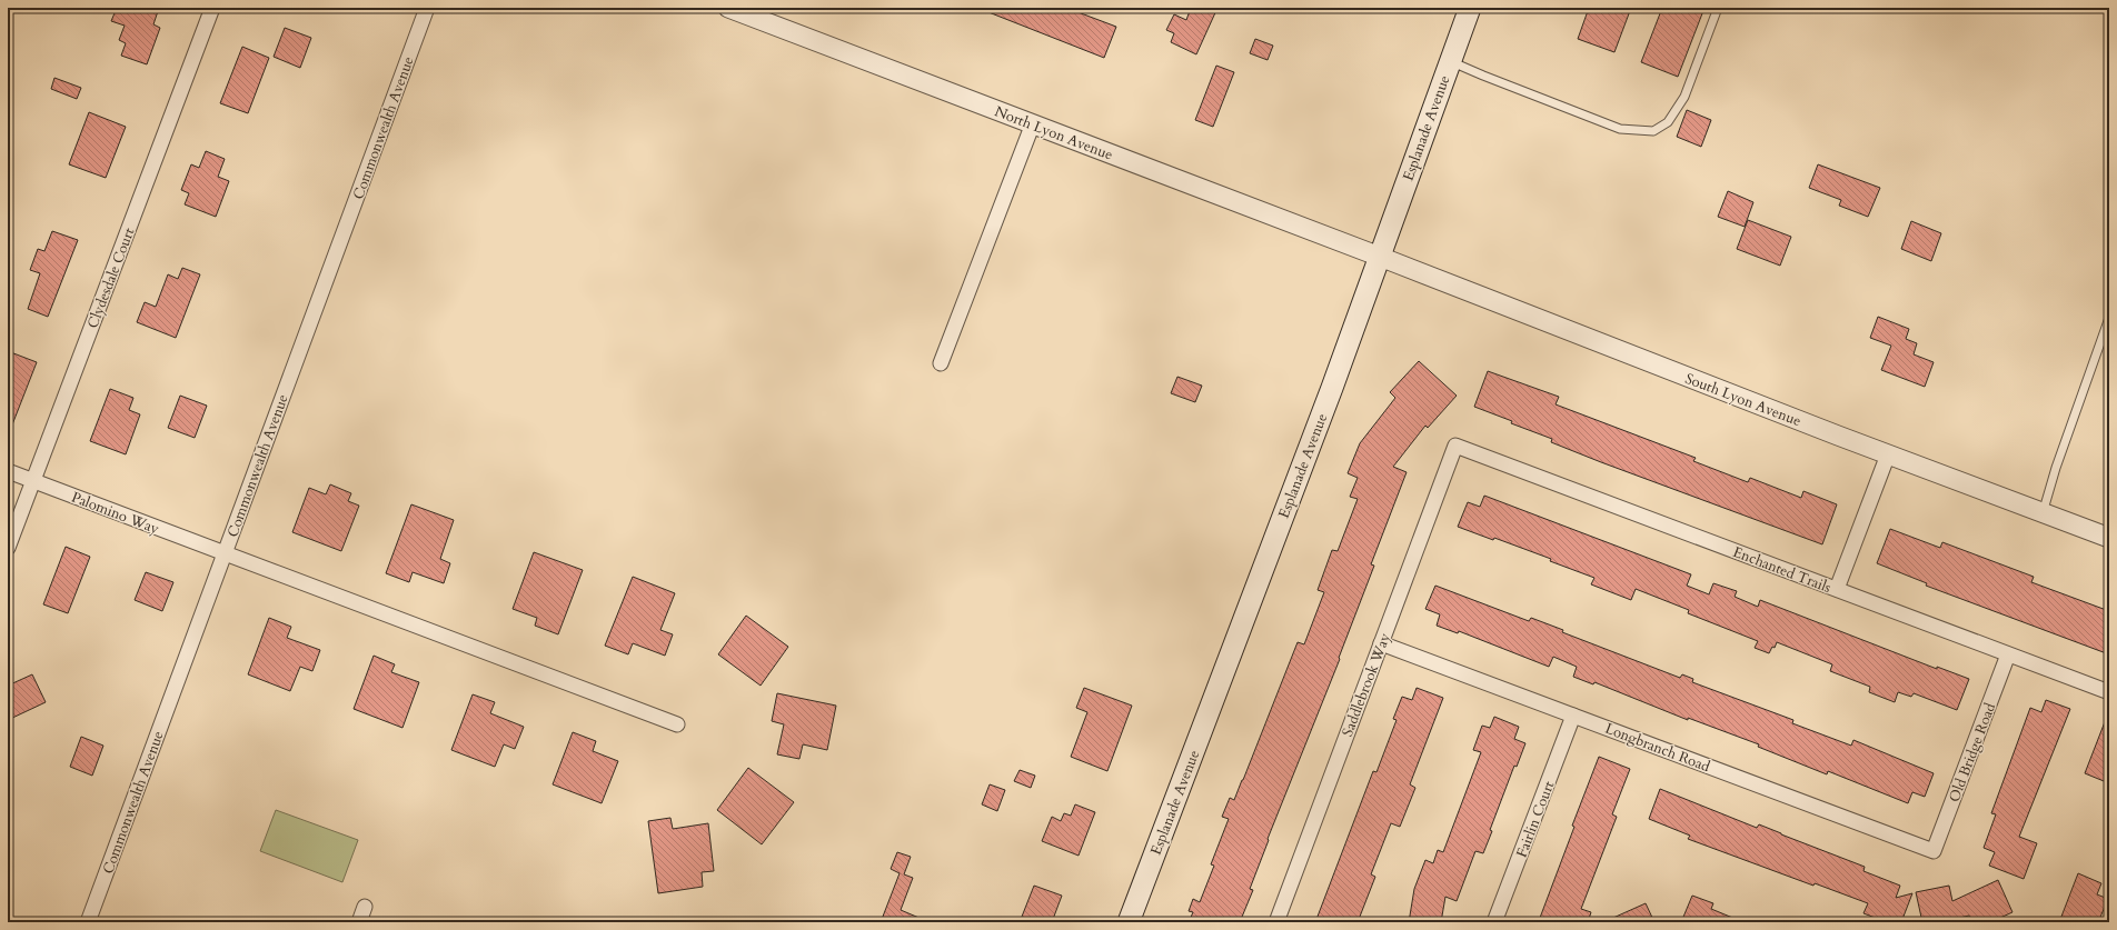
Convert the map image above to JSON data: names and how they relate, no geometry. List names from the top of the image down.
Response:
{
  "streets": {
    "main road": ["Esplanade Avenue"],
    "street": [
      "Commonwealth Avenue",
      "North Lyon Avenue",
      "Clydesdale Court",
      "South Lyon Avenue",
      "Palomino Way",
      "Enchanted Trails",
      "Saddlebrook Way",
      "Longbranch Road",
      "Old Bridge Road",
      "Fairlin Court"
    ]
  },
  "crossings": [
    ["Commonwealth Avenue", "Palomino Way"],
    ["Esplanade Avenue", "North Lyon Avenue"],
    ["Esplanade Avenue", "South Lyon Avenue"],
    ["North Lyon Avenue", "South Lyon Avenue"],
    ["Clydesdale Court", "Palomino Way"],
    ["Enchanted Trails", "Saddlebrook Way"],
    ["Enchanted Trails", "Old Bridge Road"],
    ["Saddlebrook Way", "Longbranch Road"],
    ["Longbranch Road", "Old Bridge Road"],
    ["Longbranch Road", "Fairlin Court"]
  ]
}
